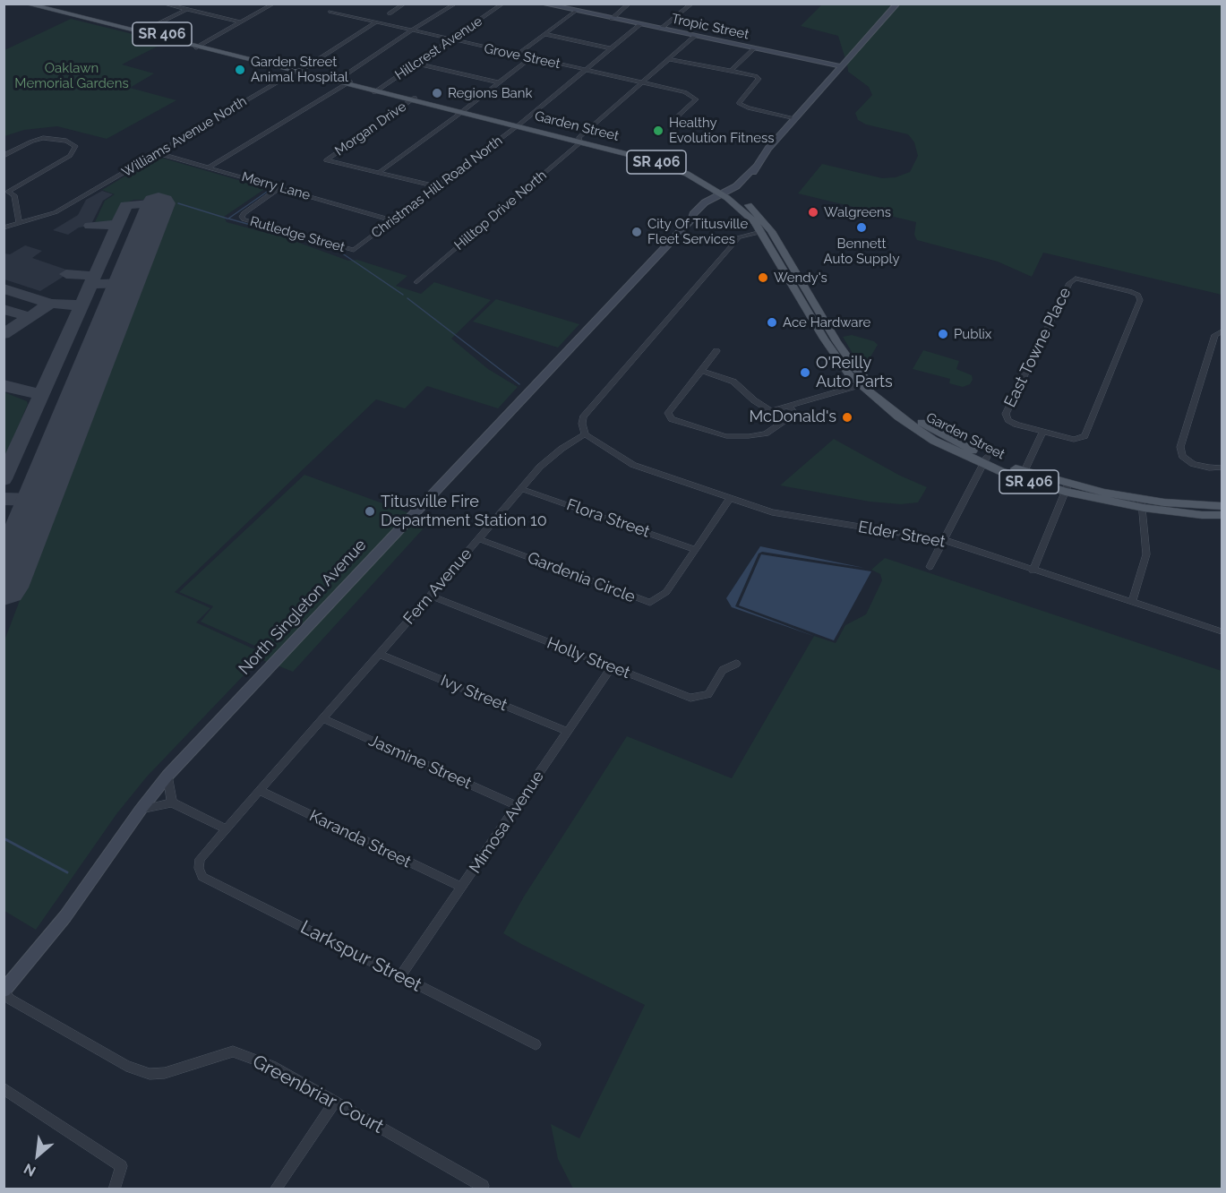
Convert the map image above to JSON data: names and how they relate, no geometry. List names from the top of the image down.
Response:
{
  "streets": {
    "main road": ["SR 406", "Garden Street"],
    "street": [
      "Tropic Street",
      "Hillcrest Avenue",
      "Grove Street",
      "Morgan Drive",
      "Williams Avenue North",
      "Merry Lane",
      "Christmas Hill Road North",
      "Hilltop Drive North",
      "Rutledge Street",
      "East Towne Place",
      "Flora Street",
      "Elder Street",
      "Gardenia Circle",
      "Fern Avenue",
      "North Singleton Avenue",
      "Holly Street",
      "Ivy Street",
      "Jasmine Street",
      "Mimosa Avenue",
      "Karanda Street",
      "Larkspur Street",
      "Greenbriar Court"
    ]
  },
  "crossings": [
    ["Tropic Street", "Christmas Hill Road North"],
    ["Tropic Street", "Hilltop Drive North"],
    ["Tropic Street", "North Singleton Avenue"],
    ["Hillcrest Avenue", "Grove Street"],
    ["Hillcrest Avenue", "Garden Street"],
    ["Grove Street", "Williams Avenue North"],
    ["Grove Street", "Christmas Hill Road North"],
    ["Grove Street", "Hilltop Drive North"],
    ["Garden Street", "Morgan Drive"],
    ["Garden Street", "Williams Avenue North"],
    ["Garden Street", "Christmas Hill Road North"],
    ["Garden Street", "Hilltop Drive North"],
    ["Garden Street", "North Singleton Avenue"],
    ["Williams Avenue North", "Merry Lane"],
    ["Merry Lane", "Christmas Hill Road North"],
    ["Merry Lane", "Rutledge Street"],
    ["Christmas Hill Road North", "Rutledge Street"],
    ["Flora Street", "Gardenia Circle"],
    ["Flora Street", "Fern Avenue"],
    ["Elder Street", "Gardenia Circle"],
    ["Elder Street", "Fern Avenue"],
    ["Gardenia Circle", "Fern Avenue"],
    ["Fern Avenue", "Holly Street"],
    ["Fern Avenue", "Ivy Street"],
    ["Fern Avenue", "Jasmine Street"],
    ["Fern Avenue", "Karanda Street"],
    ["Fern Avenue", "Larkspur Street"],
    ["North Singleton Avenue", "Greenbriar Court"],
    ["Holly Street", "Mimosa Avenue"],
    ["Ivy Street", "Mimosa Avenue"],
    ["Jasmine Street", "Mimosa Avenue"],
    ["Mimosa Avenue", "Karanda Street"],
    ["Mimosa Avenue", "Larkspur Street"]
  ],
  "parks": ["Oaklawn Memorial Gardens"],
  "places": [
    "Garden Street Animal Hospital",
    "Regions Bank",
    "Healthy Evolution Fitness",
    "Walgreens",
    "Bennett Auto Supply",
    "City Of Titusville Fleet Services",
    "Wendy's",
    "Ace Hardware",
    "Publix",
    "O'Reilly Auto Parts",
    "McDonald's",
    "Titusville Fire Department Station 10"
  ],
  "north": "bottom left"
}
